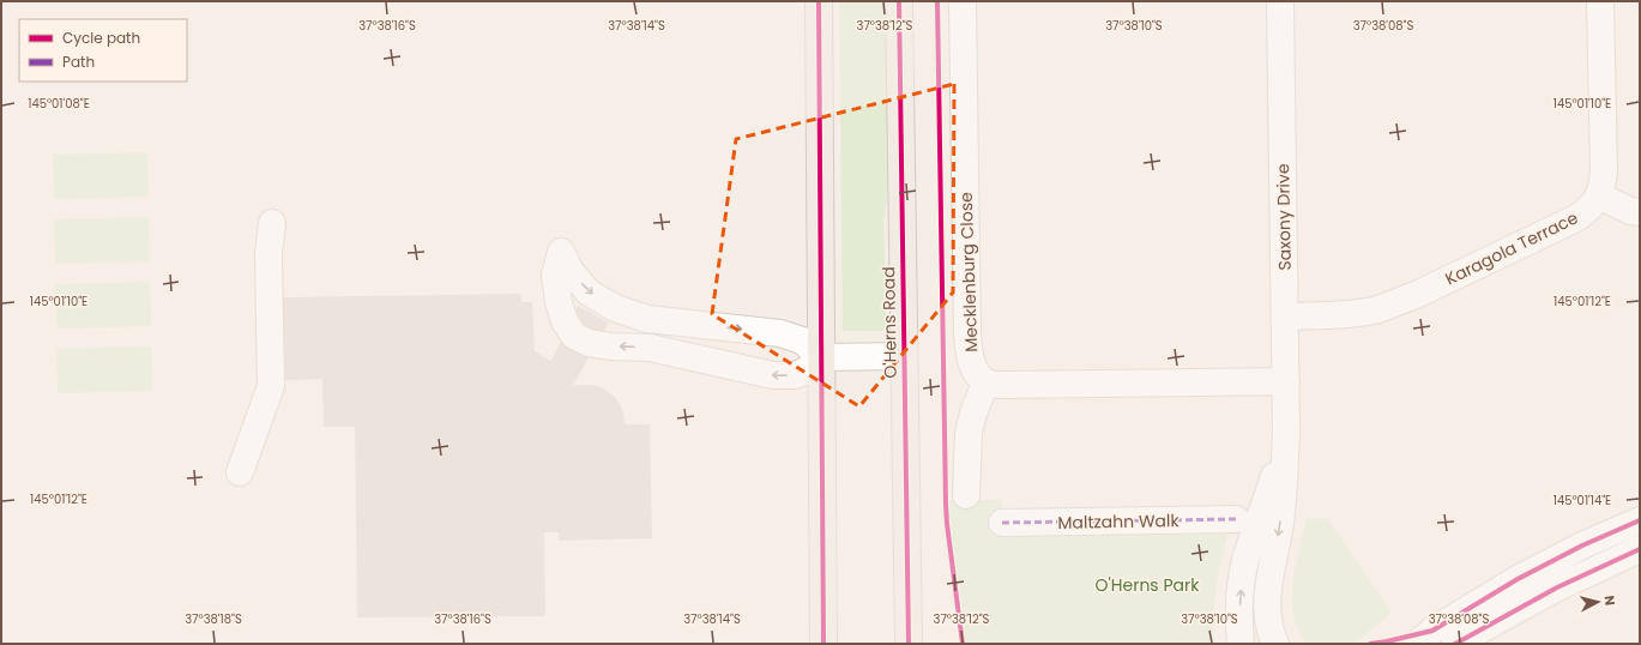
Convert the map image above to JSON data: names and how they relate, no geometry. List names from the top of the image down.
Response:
{
  "streets": {
    "main road": ["O'Herns Road"],
    "street": [
      "Saxony Drive",
      "Karagola Terrace",
      "Mecklenburg Close",
      "Maltzahn Walk"
    ]
  },
  "crossings": [
    ["Saxony Drive", "Karagola Terrace"]
  ],
  "parks": ["O'Herns Park"],
  "legend": ["Cycle path", "Path"],
  "north": "right",
  "coordinates": [
    "37°38'16\"S",
    "37°38'14\"S",
    "37°38'12\"S",
    "37°38'10\"S",
    "37°38'08\"S",
    "145°01'08\"E",
    "145°01'10\"E",
    "145°01'12\"E",
    "145°01'14\"E",
    "37°38'18\"S"
  ]
}
